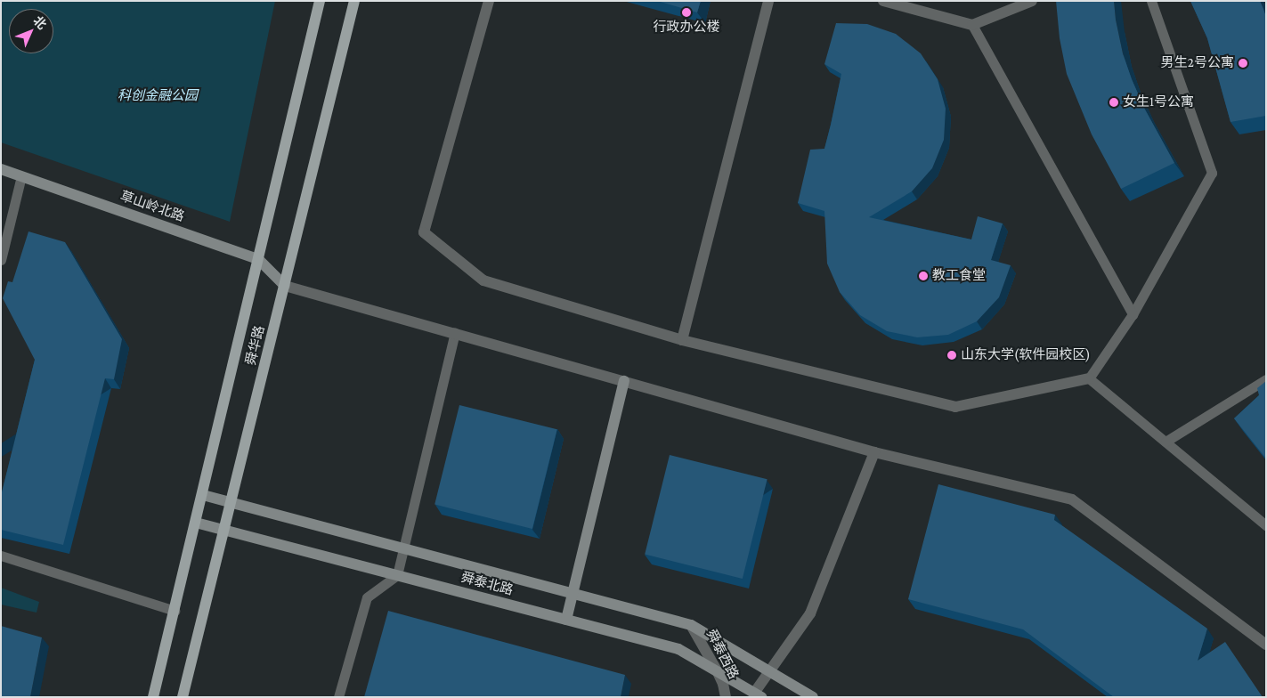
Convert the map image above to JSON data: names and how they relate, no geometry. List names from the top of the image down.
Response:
{
  "streets": {
    "main road": ["草山岭北路", "舜华路", "舜泰北路"],
    "street": ["舜泰西路"]
  },
  "crossings": [
    ["草山岭北路", "舜华路"],
    ["舜华路", "舜泰北路"],
    ["舜泰北路", "舜泰西路"]
  ],
  "parks": ["科创金融公园"],
  "places": [
    "行政办公楼",
    "男生2号公寓",
    "女生1号公寓",
    "教工食堂",
    "山东大学(软件园校区)"
  ],
  "north": "top right"
}
